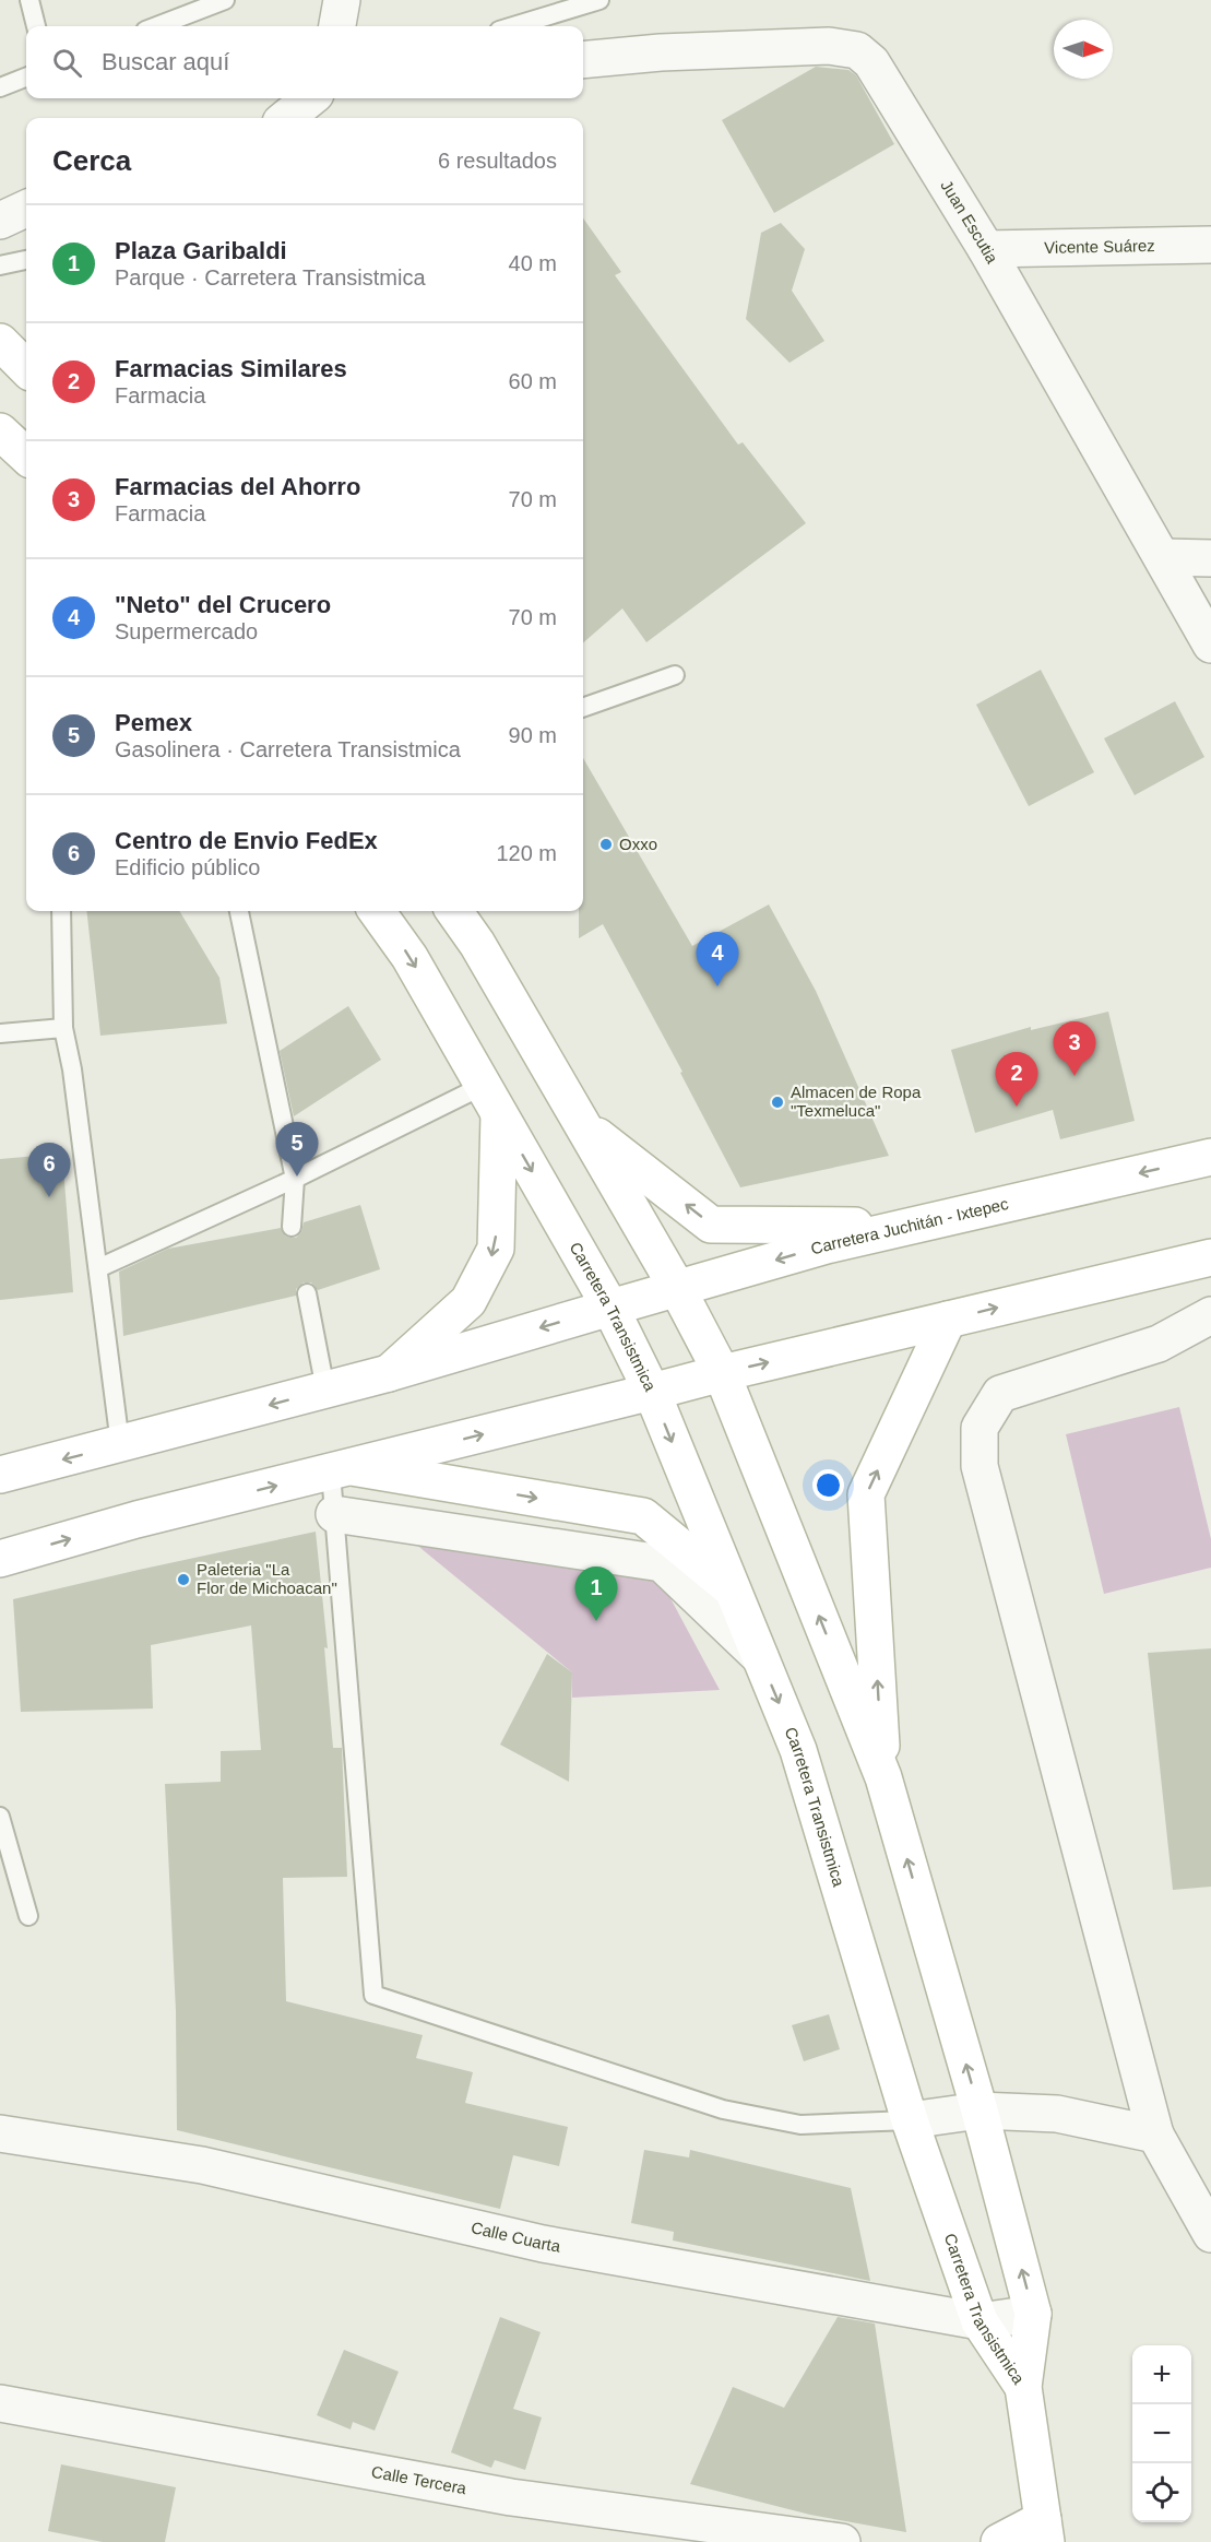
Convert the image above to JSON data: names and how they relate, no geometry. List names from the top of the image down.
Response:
{
  "streets": {
    "main road": ["Carretera Juchitán - Ixtepec", "Carretera Transistmica"],
    "street": [
      "Juan Escutia",
      "Vicente Suárez",
      "Calle Cuarta",
      "Calle Tercera"
    ]
  },
  "crossings": [
    ["Juan Escutia", "Vicente Suárez"],
    ["Carretera Juchitán - Ixtepec", "Carretera Transistmica"],
    ["Carretera Transistmica", "Calle Cuarta"]
  ],
  "places": ["Oxxo", "Almacen de Ropa \"Texmeluca\"", "Paleteria \"La Flor de Michoacan\""],
  "north": "right",
  "page": {
    "search": "Buscar aquí",
    "heading": ["Cerca", "6 resultados"],
    "list": [
      {
        "mark": "1",
        "name": "Plaza Garibaldi",
        "note": "Parque · Carretera Transistmica",
        "value": "40 m"
      },
      {
        "mark": "2",
        "name": "Farmacias Similares",
        "note": "Farmacia",
        "value": "60 m"
      },
      {
        "mark": "3",
        "name": "Farmacias del Ahorro",
        "note": "Farmacia",
        "value": "70 m"
      },
      {
        "mark": "4",
        "name": "\"Neto\" del Crucero",
        "note": "Supermercado",
        "value": "70 m"
      },
      {
        "mark": "5",
        "name": "Pemex",
        "note": "Gasolinera · Carretera Transistmica",
        "value": "90 m"
      },
      {
        "mark": "6",
        "name": "Centro de Envio FedEx",
        "note": "Edificio público",
        "value": "120 m"
      }
    ],
    "pins": [
      "4",
      "3",
      "2",
      "5",
      "6",
      "1"
    ],
    "map_buttons": ["+", "−"]
  }
}
